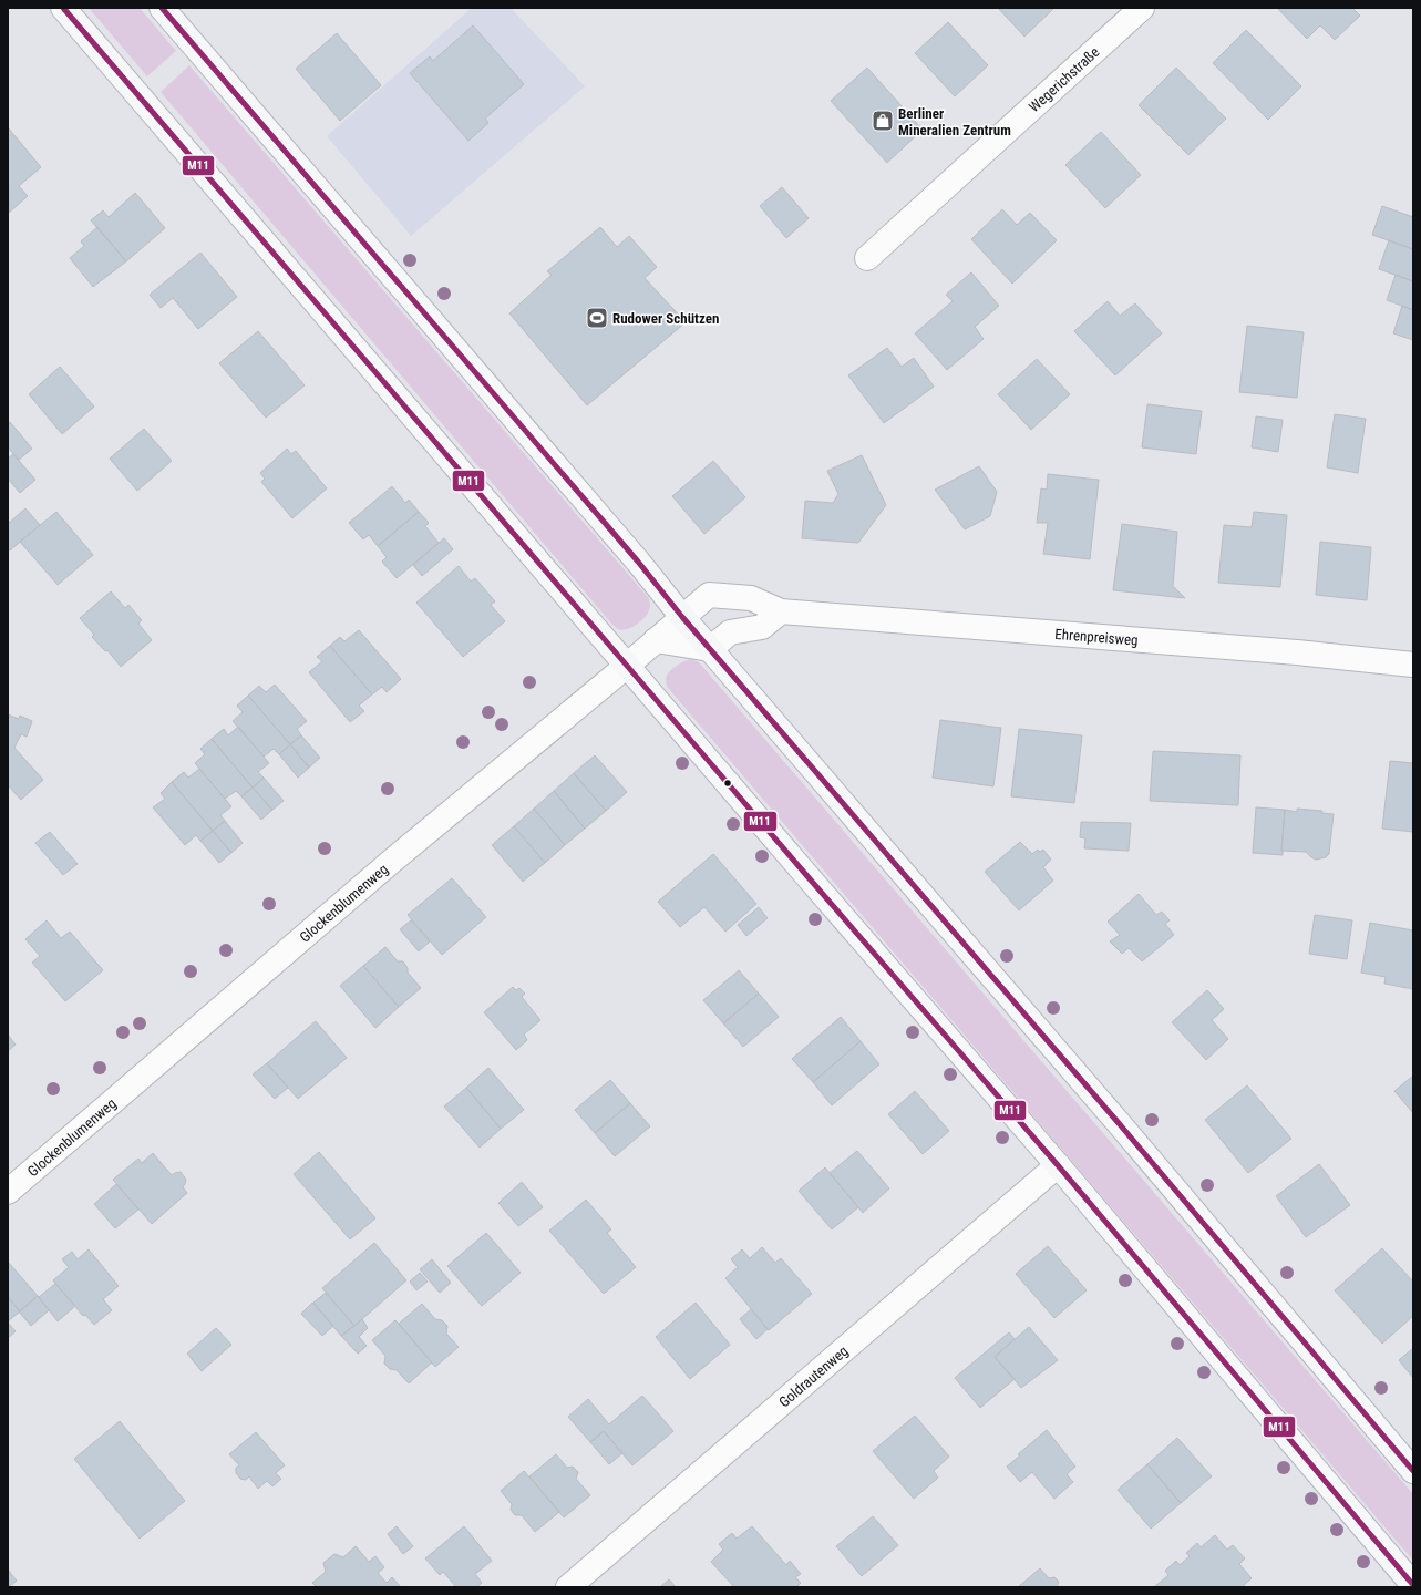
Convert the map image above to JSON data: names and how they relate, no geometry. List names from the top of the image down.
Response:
{
  "streets": {
    "street": [
      "Wegerichstraße",
      "Ehrenpreisweg",
      "Glockenblumenweg",
      "Goldrautenweg"
    ]
  },
  "crossings": [
    ["Ehrenpreisweg", "Glockenblumenweg"]
  ],
  "places": {
    "shop": ["Berliner Mineralien Zentrum"],
    "sports": ["Rudower Schützen"]
  },
  "lines": ["transit line M11"]
}
